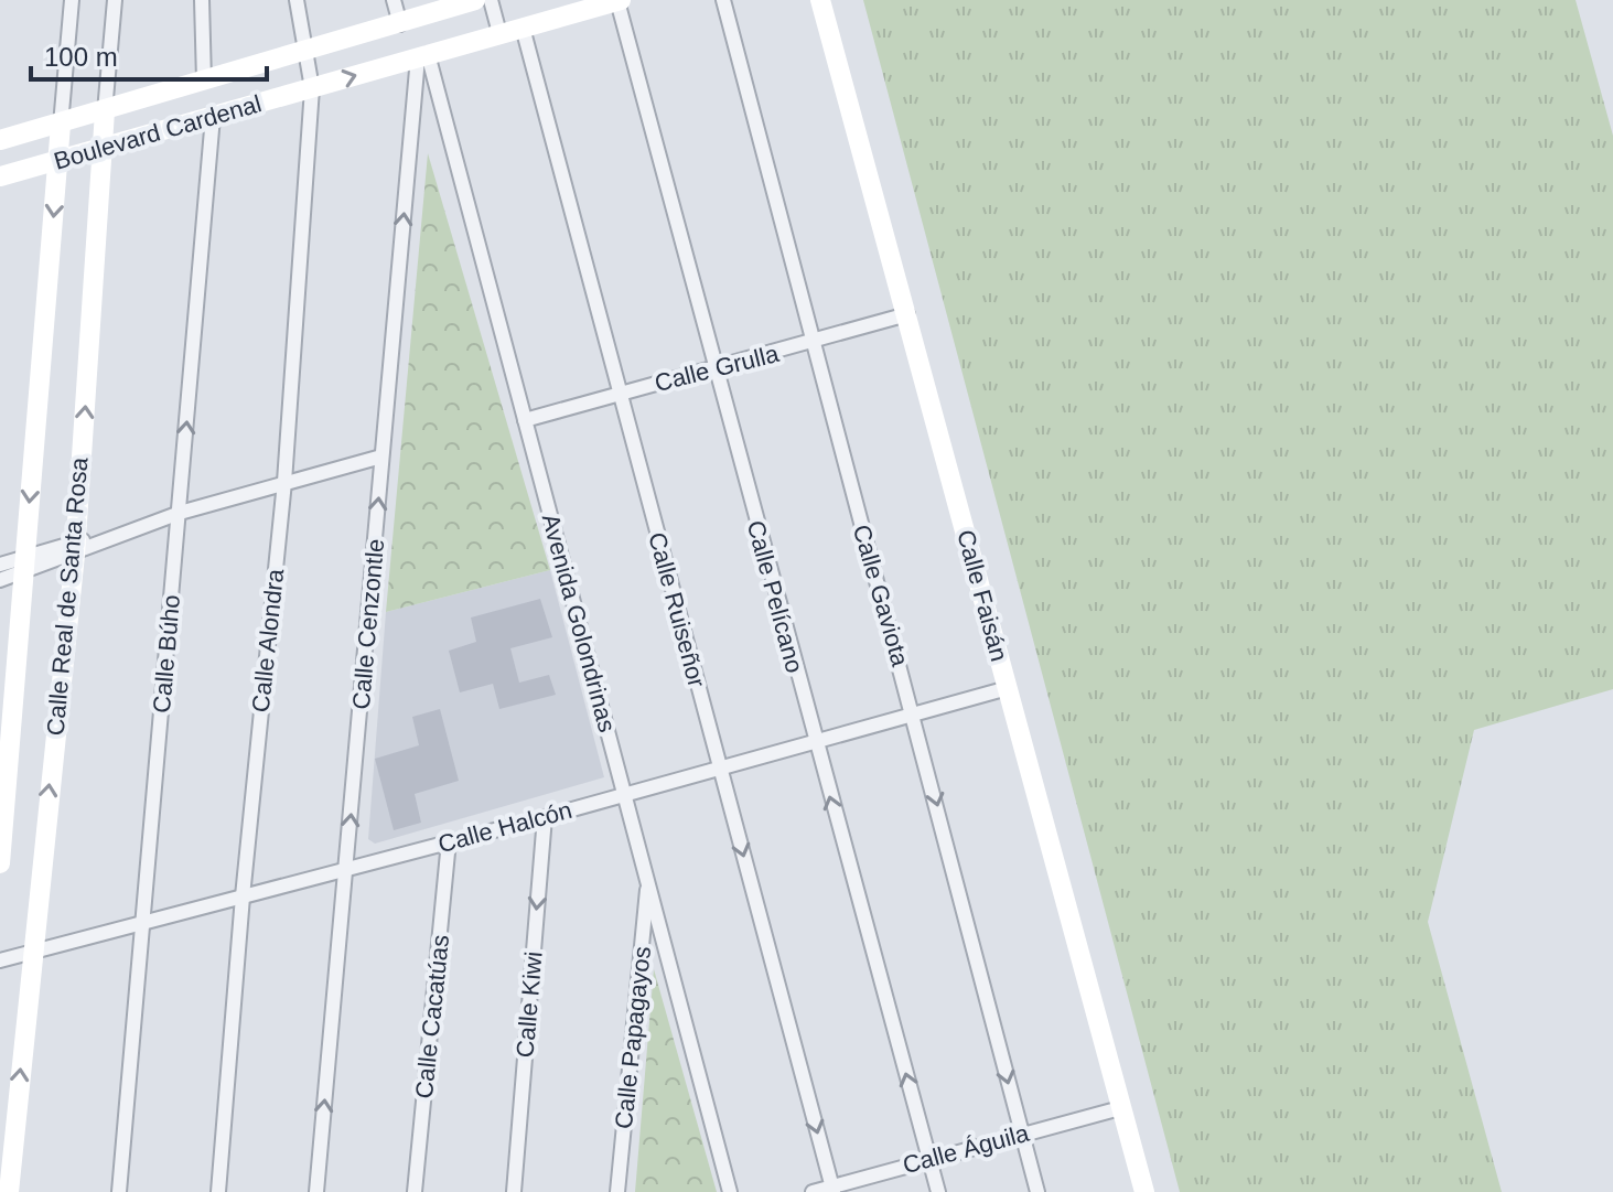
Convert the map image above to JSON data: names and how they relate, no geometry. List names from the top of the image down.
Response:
{
  "streets": {
    "street": [
      "Boulevard Cardenal",
      "Calle Grulla",
      "Calle Gaviota",
      "Calle Faisán",
      "Calle Real de Santa Rosa",
      "Calle Pelícano",
      "Calle Ruiseñor",
      "Avenida Golondrinas",
      "Calle Cenzontle",
      "Calle Alondra",
      "Calle Búho",
      "Calle Halcón",
      "Calle Kiwi",
      "Calle Cacatúas",
      "Calle Papagayos",
      "Calle Águila"
    ]
  },
  "crossings": [
    ["Boulevard Cardenal", "Calle Real de Santa Rosa"],
    ["Boulevard Cardenal", "Calle Pelícano"],
    ["Boulevard Cardenal", "Calle Ruiseñor"],
    ["Boulevard Cardenal", "Avenida Golondrinas"],
    ["Boulevard Cardenal", "Calle Cenzontle"],
    ["Boulevard Cardenal", "Calle Alondra"],
    ["Boulevard Cardenal", "Calle Búho"],
    ["Calle Grulla", "Calle Gaviota"],
    ["Calle Grulla", "Calle Faisán"],
    ["Calle Grulla", "Calle Pelícano"],
    ["Calle Grulla", "Calle Ruiseñor"],
    ["Calle Grulla", "Avenida Golondrinas"],
    ["Calle Gaviota", "Calle Halcón"],
    ["Calle Gaviota", "Calle Águila"],
    ["Calle Faisán", "Calle Halcón"],
    ["Calle Faisán", "Calle Águila"],
    ["Calle Real de Santa Rosa", "Calle Halcón"],
    ["Calle Pelícano", "Calle Halcón"],
    ["Calle Pelícano", "Calle Águila"],
    ["Calle Ruiseñor", "Calle Halcón"],
    ["Calle Ruiseñor", "Calle Águila"],
    ["Avenida Golondrinas", "Calle Cenzontle"],
    ["Avenida Golondrinas", "Calle Halcón"],
    ["Avenida Golondrinas", "Calle Papagayos"],
    ["Calle Cenzontle", "Calle Halcón"],
    ["Calle Alondra", "Calle Halcón"],
    ["Calle Búho", "Calle Halcón"],
    ["Calle Halcón", "Calle Kiwi"],
    ["Calle Halcón", "Calle Cacatúas"]
  ],
  "one_way": [
    "Calle Ruiseñor",
    "Calle Cenzontle",
    "Calle Búho",
    "Calle Kiwi"
  ],
  "scale_bar": "100 m"
}
